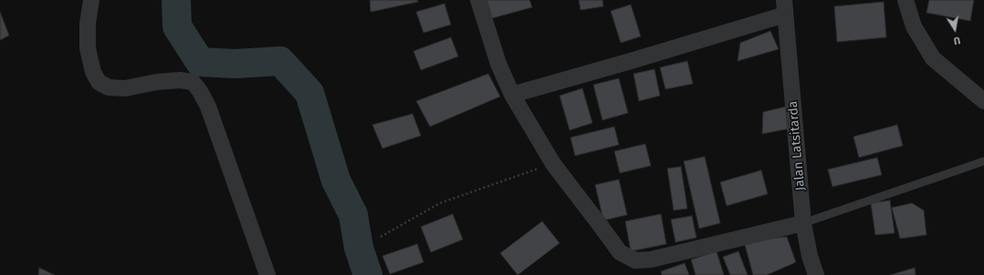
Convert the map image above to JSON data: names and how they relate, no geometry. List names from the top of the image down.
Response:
{
  "streets": {
    "street": ["Jalan Latsitarda"]
  },
  "north": "bottom"
}
